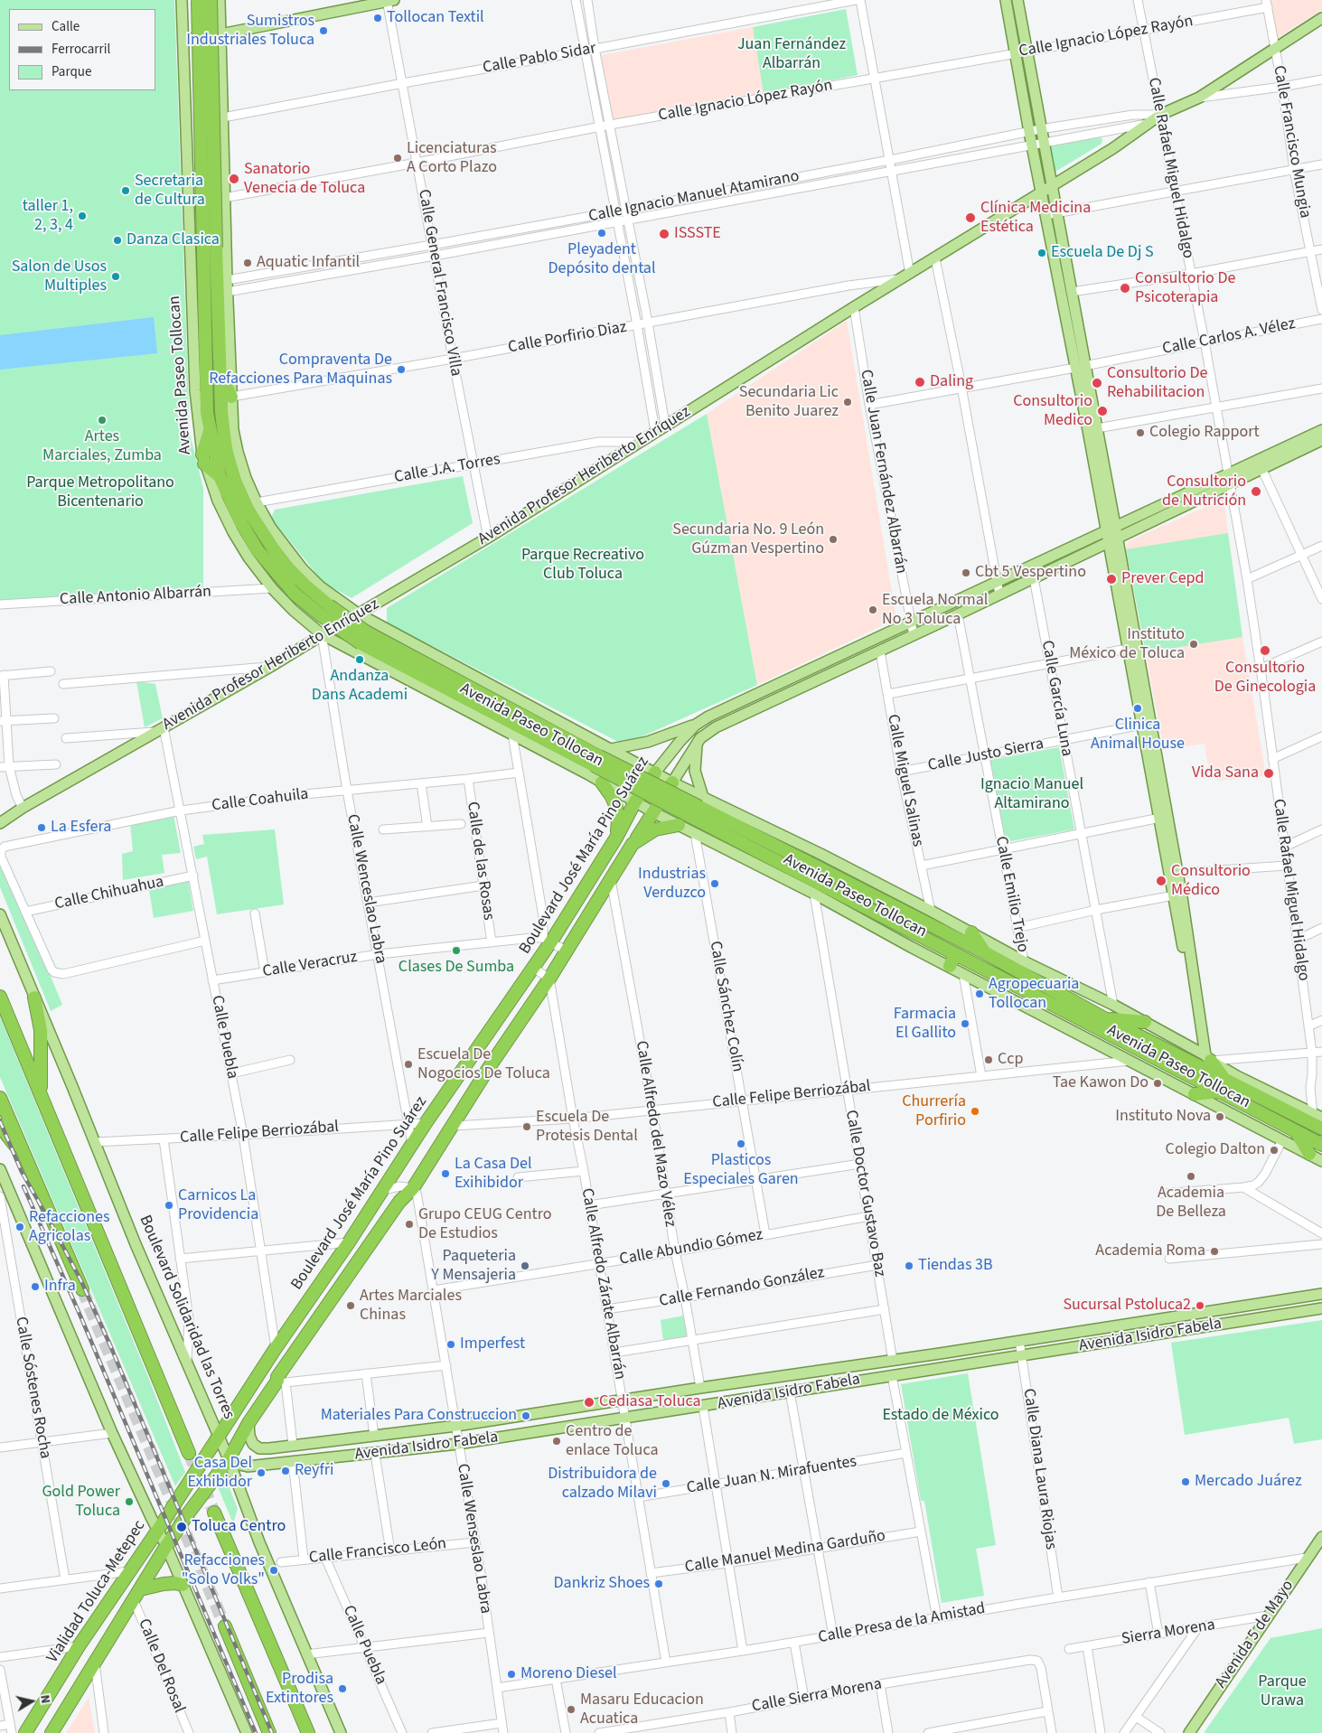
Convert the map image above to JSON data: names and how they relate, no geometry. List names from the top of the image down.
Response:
{
  "streets": {
    "highway": ["Avenida Paseo Tollocan", "Boulevard José María Pino Suárez", "Vialidad Toluca-Metepec"],
    "main road": [
      "Avenida Profesor Heriberto Enríquez",
      "Boulevard Solidaridad las Torres",
      "Avenida Isidro Fabela",
      "Avenida 5 de Mayo"
    ],
    "street": [
      "Calle Ignacio López Rayón",
      "Calle Pablo Sidar",
      "Calle Francisco Mungia",
      "Calle Rafael Miguel Hidalgo",
      "Calle Ignacio Manuel Atamirano",
      "Calle General Francisco Villa",
      "Calle Carlos A. Vélez",
      "Calle Porfirio Diaz",
      "Calle J.A. Torres",
      "Calle Juan Fernández Albarrán",
      "Calle Antonio Albarrán",
      "Calle García Luna",
      "Calle Justo Sierra",
      "Calle Miguel Salinas",
      "Calle Coahuila",
      "Calle de las Rosas",
      "Calle Wenceslao Labra",
      "Calle Chihuahua",
      "Calle Emilio Trejo",
      "Calle Veracruz",
      "Calle Sánchez Colín",
      "Calle Puebla",
      "Calle Felipe Berriozábal",
      "Calle Alfredo del Mazo Vélez",
      "Calle Doctor Gustavo Baz",
      "Calle Abundio Gómez",
      "Calle Alfredo Zárate Albarrán",
      "Calle Fernando González",
      "Calle Sóstenes Rocha",
      "Calle Diana Laura Riojas",
      "Calle Juan N. Mirafuentes",
      "Calle Wenseslao Labra",
      "Calle Francisco León",
      "Calle Manuel Medina Garduño",
      "Calle Presa de la Amistad",
      "Sierra Morena",
      "Calle Del Rosal",
      "Calle Sierra Morena"
    ]
  },
  "crossings": [
    ["Calle Ignacio López Rayón", "Calle Francisco Mungia"],
    ["Calle Ignacio López Rayón", "Calle Rafael Miguel Hidalgo"],
    ["Calle Ignacio López Rayón", "Calle General Francisco Villa"],
    ["Calle Ignacio López Rayón", "Avenida Paseo Tollocan"],
    ["Calle Pablo Sidar", "Calle General Francisco Villa"],
    ["Calle Pablo Sidar", "Avenida Paseo Tollocan"],
    ["Calle Rafael Miguel Hidalgo", "Calle Ignacio Manuel Atamirano"],
    ["Calle Rafael Miguel Hidalgo", "Calle Carlos A. Vélez"],
    ["Calle Rafael Miguel Hidalgo", "Avenida Paseo Tollocan"],
    ["Calle Rafael Miguel Hidalgo", "Avenida Profesor Heriberto Enríquez"],
    ["Calle Rafael Miguel Hidalgo", "Boulevard José María Pino Suárez"],
    ["Calle Ignacio Manuel Atamirano", "Calle General Francisco Villa"],
    ["Calle Ignacio Manuel Atamirano", "Avenida Paseo Tollocan"],
    ["Calle Ignacio Manuel Atamirano", "Avenida Profesor Heriberto Enríquez"],
    ["Calle General Francisco Villa", "Calle Porfirio Diaz"],
    ["Calle General Francisco Villa", "Calle J.A. Torres"],
    ["Calle General Francisco Villa", "Avenida Profesor Heriberto Enríquez"],
    ["Calle Carlos A. Vélez", "Calle Juan Fernández Albarrán"],
    ["Calle Porfirio Diaz", "Avenida Paseo Tollocan"],
    ["Calle Porfirio Diaz", "Avenida Profesor Heriberto Enríquez"],
    ["Avenida Paseo Tollocan", "Calle J.A. Torres"],
    ["Avenida Paseo Tollocan", "Avenida Profesor Heriberto Enríquez"],
    ["Avenida Paseo Tollocan", "Calle Antonio Albarrán"],
    ["Avenida Paseo Tollocan", "Calle García Luna"],
    ["Avenida Paseo Tollocan", "Calle Miguel Salinas"],
    ["Avenida Paseo Tollocan", "Boulevard José María Pino Suárez"],
    ["Avenida Paseo Tollocan", "Calle Wenceslao Labra"],
    ["Avenida Paseo Tollocan", "Calle Emilio Trejo"],
    ["Avenida Paseo Tollocan", "Calle Sánchez Colín"],
    ["Avenida Paseo Tollocan", "Calle Felipe Berriozábal"],
    ["Avenida Paseo Tollocan", "Calle Doctor Gustavo Baz"],
    ["Calle J.A. Torres", "Avenida Profesor Heriberto Enríquez"],
    ["Calle Juan Fernández Albarrán", "Avenida Profesor Heriberto Enríquez"],
    ["Calle Juan Fernández Albarrán", "Boulevard José María Pino Suárez"],
    ["Avenida Profesor Heriberto Enríquez", "Calle Wenceslao Labra"],
    ["Avenida Profesor Heriberto Enríquez", "Calle Puebla"],
    ["Calle García Luna", "Calle Justo Sierra"],
    ["Calle Justo Sierra", "Calle Miguel Salinas"],
    ["Calle Justo Sierra", "Calle Emilio Trejo"],
    ["Calle Coahuila", "Calle de las Rosas"],
    ["Calle Coahuila", "Calle Wenceslao Labra"],
    ["Calle Coahuila", "Calle Chihuahua"],
    ["Calle Coahuila", "Calle Puebla"],
    ["Boulevard José María Pino Suárez", "Calle Wenceslao Labra"],
    ["Boulevard José María Pino Suárez", "Calle Veracruz"],
    ["Boulevard José María Pino Suárez", "Calle Puebla"],
    ["Boulevard José María Pino Suárez", "Calle Felipe Berriozábal"],
    ["Boulevard José María Pino Suárez", "Boulevard Solidaridad las Torres"],
    ["Boulevard José María Pino Suárez", "Vialidad Toluca-Metepec"],
    ["Calle de las Rosas", "Calle Veracruz"],
    ["Calle Wenceslao Labra", "Calle Veracruz"],
    ["Calle Wenceslao Labra", "Calle Felipe Berriozábal"],
    ["Calle Chihuahua", "Calle Puebla"],
    ["Calle Veracruz", "Calle Puebla"],
    ["Calle Sánchez Colín", "Calle Felipe Berriozábal"],
    ["Calle Sánchez Colín", "Calle Abundio Gómez"],
    ["Calle Puebla", "Calle Felipe Berriozábal"],
    ["Calle Puebla", "Calle Francisco León"],
    ["Calle Felipe Berriozábal", "Calle Alfredo del Mazo Vélez"],
    ["Calle Felipe Berriozábal", "Calle Doctor Gustavo Baz"],
    ["Calle Felipe Berriozábal", "Calle Alfredo Zárate Albarrán"],
    ["Calle Felipe Berriozábal", "Boulevard Solidaridad las Torres"],
    ["Calle Alfredo del Mazo Vélez", "Calle Abundio Gómez"],
    ["Calle Alfredo del Mazo Vélez", "Calle Fernando González"],
    ["Calle Alfredo del Mazo Vélez", "Avenida Isidro Fabela"],
    ["Calle Doctor Gustavo Baz", "Calle Abundio Gómez"],
    ["Calle Doctor Gustavo Baz", "Calle Fernando González"],
    ["Calle Doctor Gustavo Baz", "Avenida Isidro Fabela"],
    ["Calle Abundio Gómez", "Calle Alfredo Zárate Albarrán"],
    ["Calle Abundio Gómez", "Calle Wenseslao Labra"],
    ["Calle Alfredo Zárate Albarrán", "Calle Fernando González"],
    ["Calle Alfredo Zárate Albarrán", "Avenida Isidro Fabela"],
    ["Calle Alfredo Zárate Albarrán", "Calle Juan N. Mirafuentes"],
    ["Calle Alfredo Zárate Albarrán", "Calle Manuel Medina Garduño"],
    ["Calle Alfredo Zárate Albarrán", "Calle Presa de la Amistad"],
    ["Boulevard Solidaridad las Torres", "Avenida Isidro Fabela"],
    ["Avenida Isidro Fabela", "Calle Diana Laura Riojas"],
    ["Avenida Isidro Fabela", "Calle Wenseslao Labra"],
    ["Calle Diana Laura Riojas", "Calle Presa de la Amistad"],
    ["Calle Wenseslao Labra", "Calle Francisco León"],
    ["Calle Wenseslao Labra", "Calle Presa de la Amistad"],
    ["Calle Presa de la Amistad", "Avenida 5 de Mayo"],
    ["Sierra Morena", "Avenida 5 de Mayo"]
  ],
  "parks": [
    "Juan Fernández Albarrán",
    "Parque Metropolitano Bicentenario",
    "Parque Recreativo Club Toluca",
    "Ignacio Manuel Altamirano",
    "Estado de México",
    "Parque Urawa"
  ],
  "places": [
    "Tollocan Textil",
    "Sumistros Industriales Toluca",
    "Licenciaturas A Corto Plazo",
    "Sanatorio Venecia de Toluca",
    "Secretaria de Cultura",
    "taller 1, 2, 3, 4",
    "Clínica Medicina Estética",
    "Pleyadent Depósito dental",
    "ISSSTE",
    "Danza Clasica",
    "Escuela De Dj S",
    "Aquatic Infantil",
    "Salon de Usos Multiples",
    "Consultorio De Psicoterapia",
    "Compraventa De Refacciones Para Maquinas",
    "Daling",
    "Consultorio De Rehabilitacion",
    "Secundaria Lic Benito Juarez",
    "Consultorio Medico",
    "Artes Marciales, Zumba",
    "Colegio Rapport",
    "Consultorio de Nutrición",
    "Secundaria No. 9 León Gúzman Vespertino",
    "Cbt 5 Vespertino",
    "Prever Cepd",
    "Escuela Normal No 3 Toluca",
    "Instituto México de Toluca",
    "Consultorio De Ginecologia",
    "Andanza Dans Academi",
    "Clinica Animal House",
    "Vida Sana",
    "La Esfera",
    "Consultorio Médico",
    "Industrias Verduzco",
    "Clases De Sumba",
    "Agropecuaria Tollocan",
    "Farmacia El Gallito",
    "Ccp",
    "Escuela De Nogocios De Toluca",
    "Tae Kawon Do",
    "Churrería Porfirio",
    "Instituto Nova",
    "Escuela De Protesis Dental",
    "Plasticos Especiales Garen",
    "Colegio Dalton",
    "La Casa Del Exihibidor",
    "Academia De Belleza",
    "Carnicos La Providencia",
    "Grupo CEUG Centro De Estudios",
    "Refacciones Agricolas",
    "Academia Roma",
    "Paqueteria Y Mensajeria",
    "Tiendas 3B",
    "Infra",
    "Artes Marciales Chinas",
    "Sucursal Pstoluca2",
    "Imperfest",
    "Cediasa Toluca",
    "Materiales Para Construccion",
    "Centro de enlace Toluca",
    "Reyfri",
    "Casa Del Exhibidor",
    "Mercado Juárez",
    "Distribuidora de calzado Milavi",
    "Gold Power Toluca",
    "Toluca Centro",
    "Refacciones \"Solo Volks\"",
    "Dankriz Shoes",
    "Moreno Diesel",
    "Prodisa Extintores",
    "Masaru Educacion Acuatica"
  ],
  "legend": ["Calle", "Ferrocarril", "Parque"],
  "north": "right"
}
